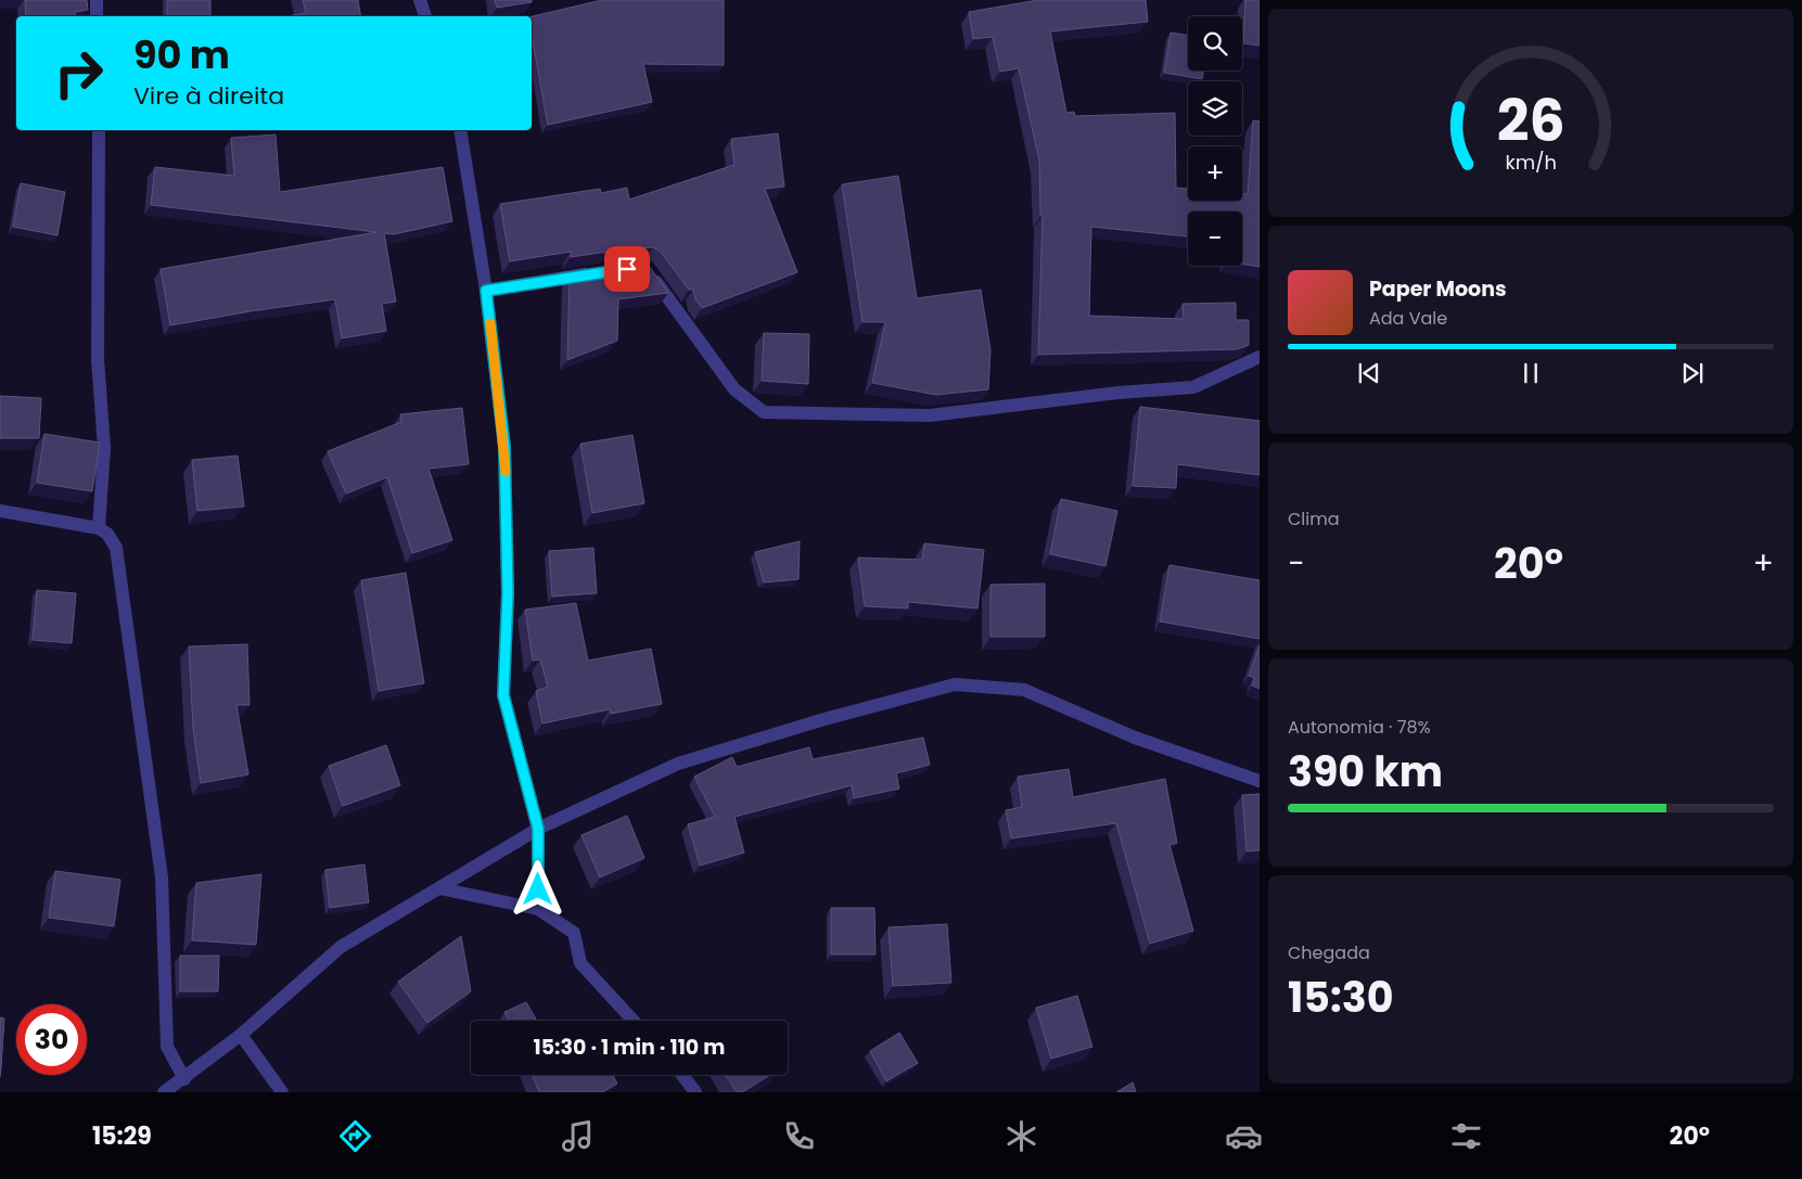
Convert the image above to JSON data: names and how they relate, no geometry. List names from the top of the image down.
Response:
{
  "page": {
    "map_buttons": ["+", "−"],
    "turn": ["90 m", "Vire à direita"],
    "song": ["Paper Moons", "Ada Vale"],
    "tile": [
      "Clima",
      ["Autonomia · 78%", "390 km"],
      ["Chegada", "15:30"]
    ],
    "heat": ["−", "20°", "+"],
    "limit": "30",
    "trip": "15:30 · 1 min · 110 m",
    "tabs": ["15:29", "20°"],
    "gauge": ["26", "km/h"]
  }
}
